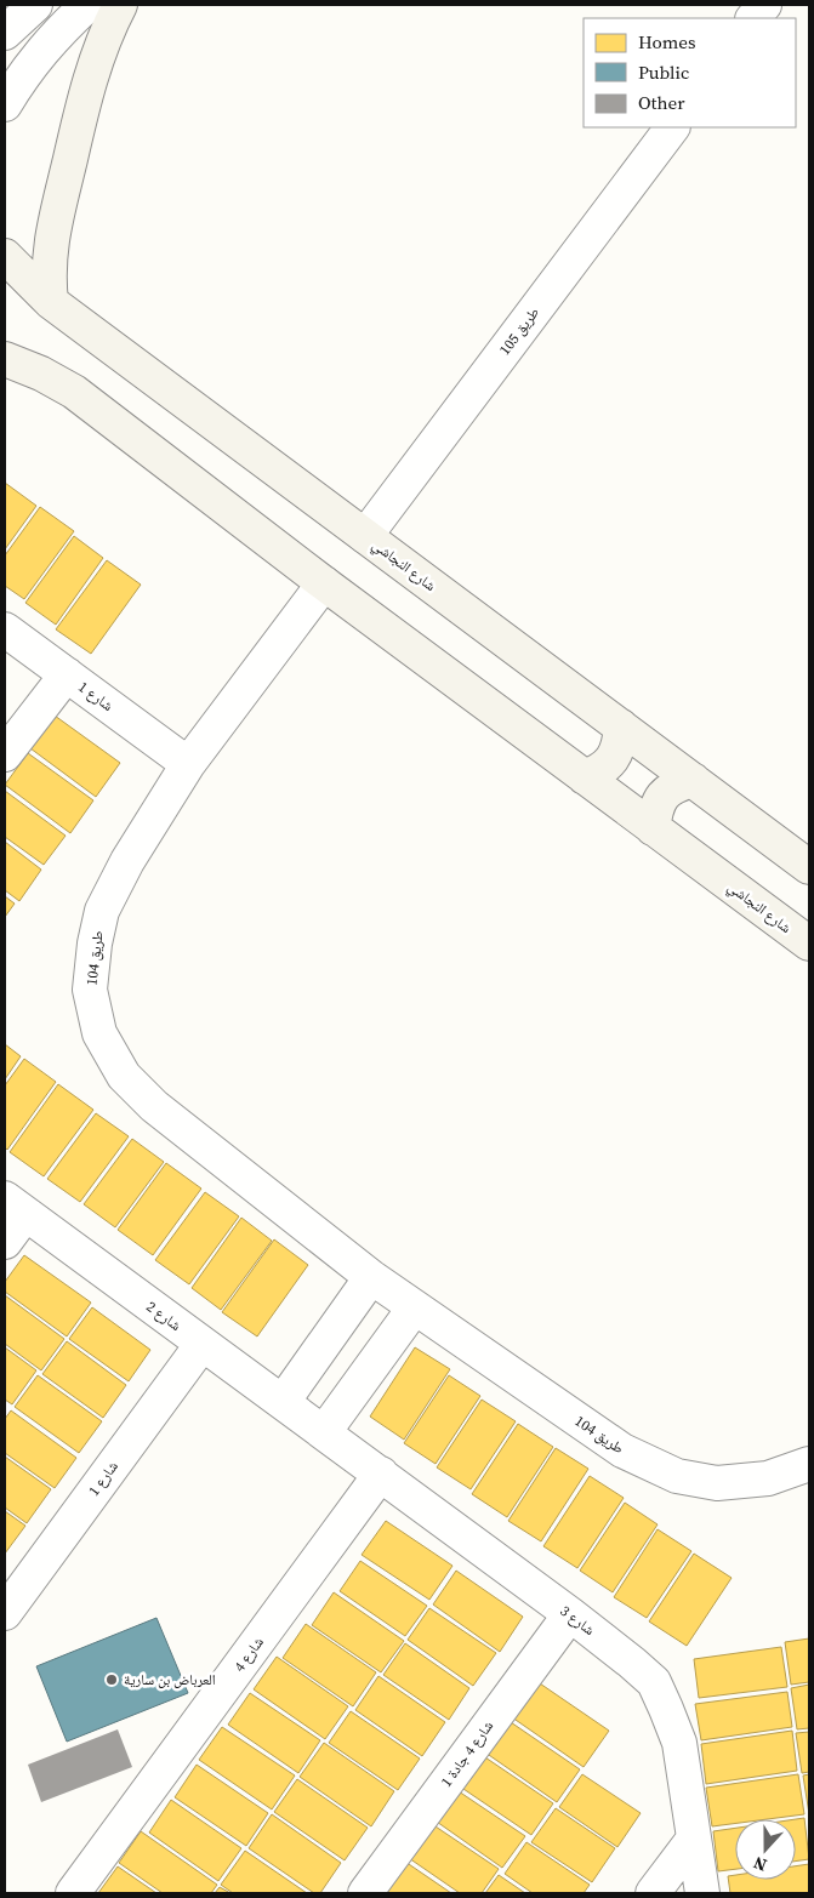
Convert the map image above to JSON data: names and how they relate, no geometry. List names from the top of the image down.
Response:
{
  "streets": {
    "main road": ["شارع النجاشي"],
    "street": [
      "طريق 105",
      "شارع 1",
      "طريق 104",
      "شارع 2",
      "شارع 3",
      "شارع 4",
      "شارع 4 جادة 1"
    ]
  },
  "crossings": [
    ["طريق 105", "شارع النجاشي"],
    ["شارع النجاشي", "طريق 104"],
    ["شارع 1", "طريق 104"],
    ["شارع 1", "شارع 2"],
    ["شارع 2", "شارع 3"],
    ["شارع 3", "شارع 4"],
    ["شارع 3", "شارع 4 جادة 1"]
  ],
  "places": ["العرباض بن سارية"],
  "legend": ["Homes", "Public", "Other"],
  "north": "bottom"
}
